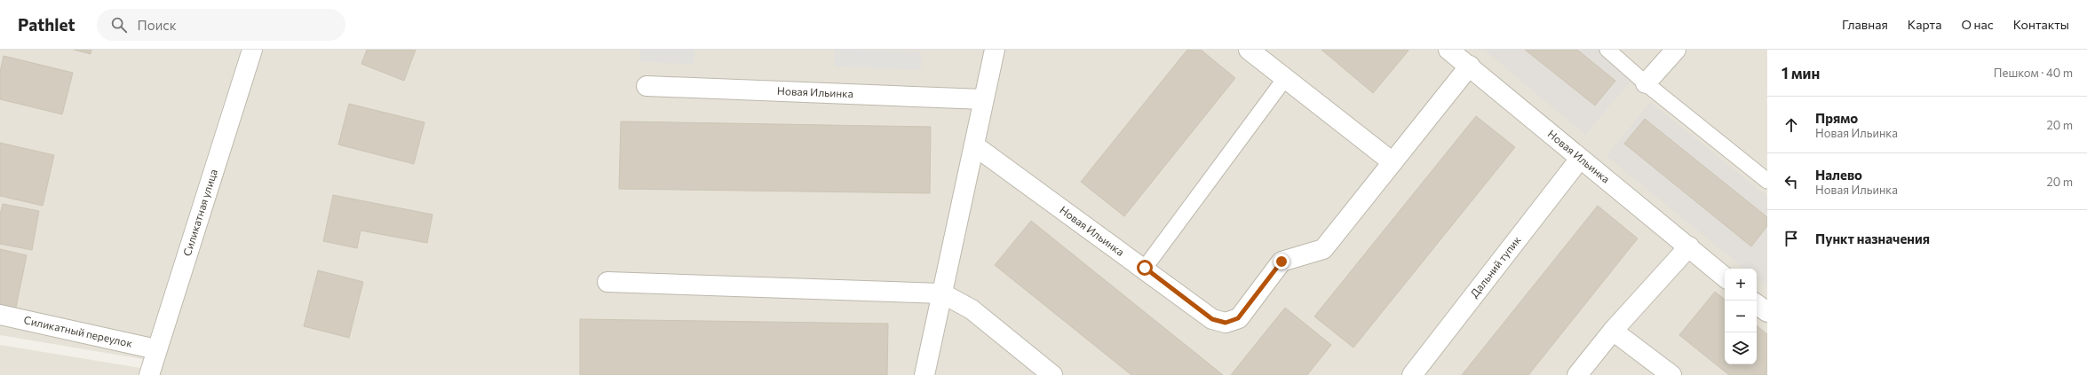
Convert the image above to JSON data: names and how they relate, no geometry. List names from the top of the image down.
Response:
{
  "streets": {
    "street": [
      "Новая Ильинка",
      "Силикатная улица",
      "Дальний тупик",
      "Силикатный переулок"
    ]
  },
  "crossings": [
    ["Новая Ильинка", "Дальний тупик"],
    ["Силикатная улица", "Силикатный переулок"]
  ],
  "page": {
    "header": "Pathlet",
    "search": "Поиск",
    "nav": [
      "Главная",
      "Карта",
      "О нас",
      "Контакты"
    ],
    "heading": ["1 мин", "Пешком · 40 m"],
    "list": [
      ["Прямо", "Новая Ильинка", "20 m"],
      ["Налево", "Новая Ильинка", "20 m"],
      "Пункт назначения"
    ],
    "map_buttons": ["+", "−"]
  }
}
